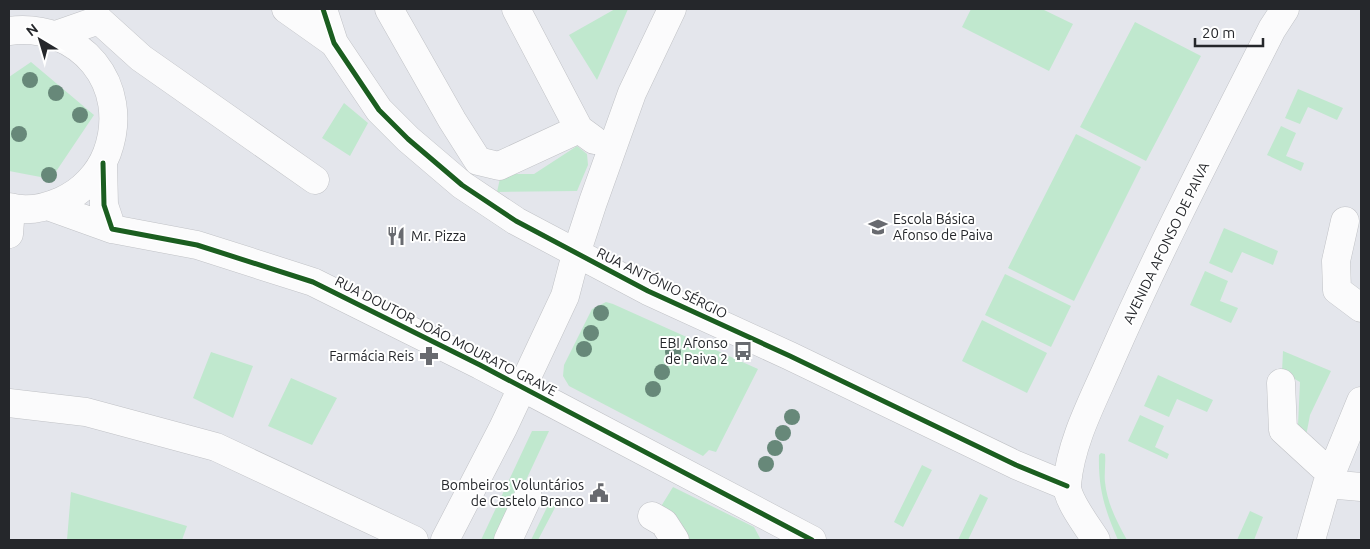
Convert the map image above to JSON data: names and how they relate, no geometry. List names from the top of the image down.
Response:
{
  "streets": {
    "street": ["AVENIDA AFONSO DE PAIVA", "RUA ANTÓNIO SÉRGIO", "RUA DOUTOR JOÃO MOURATO GRAVE"]
  },
  "crossings": [
    ["AVENIDA AFONSO DE PAIVA", "RUA ANTÓNIO SÉRGIO"]
  ],
  "places": {
    "school or university": ["Escola Básica Afonso de Paiva"],
    "restaurant": ["Mr. Pizza"],
    "bus stop": ["EBI Afonso de Paiva 2"],
    "pharmacy": ["Farmácia Reis"],
    "public building": ["Bombeiros Voluntários de Castelo Branco"]
  },
  "scale_bar": "20 m",
  "north": "top left"
}
